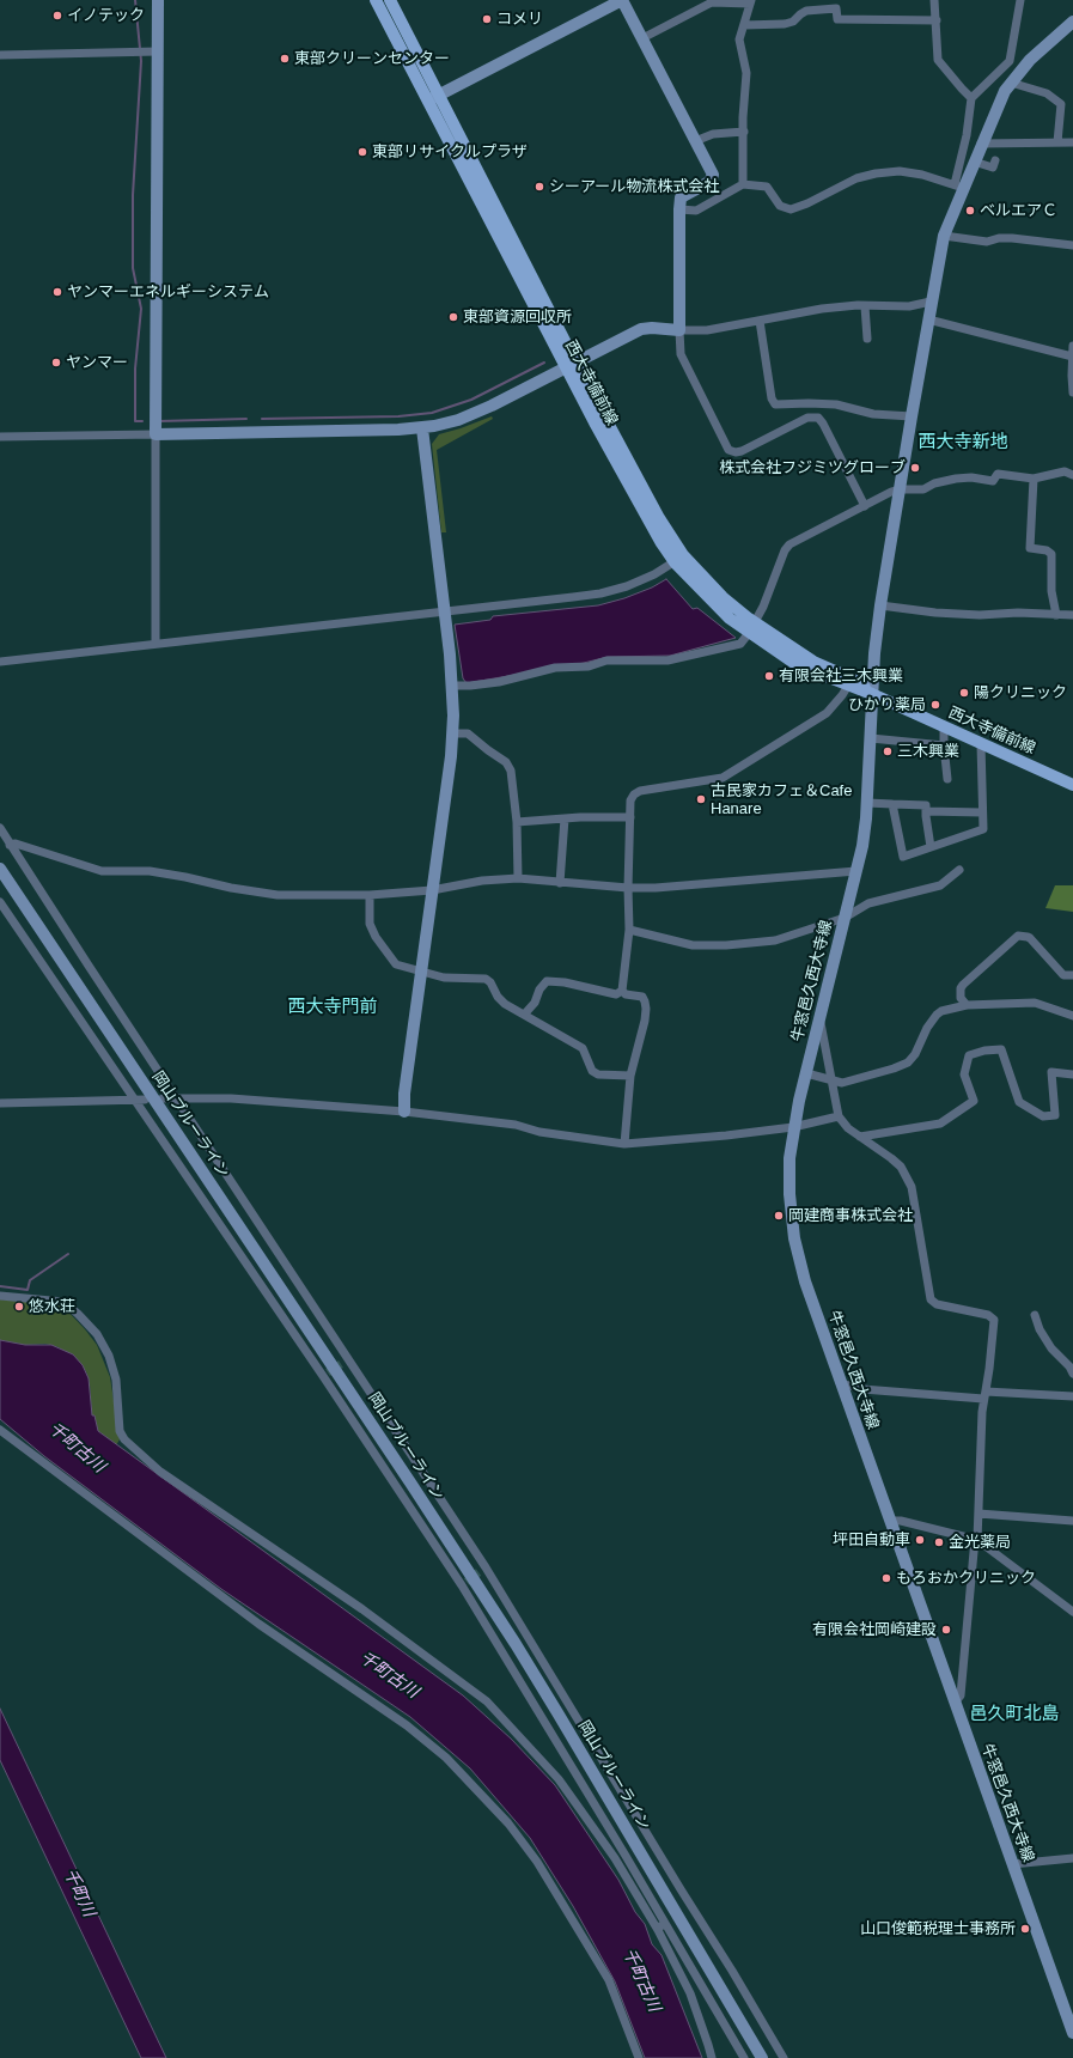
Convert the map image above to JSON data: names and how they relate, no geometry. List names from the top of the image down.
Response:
{
  "streets": {
    "main road": ["西大寺備前線"],
    "street": ["牛窓邑久西大寺線", "岡山ブルーライン"]
  },
  "crossings": [
    ["西大寺備前線", "牛窓邑久西大寺線"]
  ],
  "districts": ["西大寺新地", "西大寺門前", "邑久町北島"],
  "water": ["千町古川", "千町川"],
  "places": [
    "イノテック",
    "コメリ",
    "東部クリーンセンター",
    "東部リサイクルプラザ",
    "シーアール物流株式会社",
    "ベルエアＣ",
    "ヤンマーエネルギーシステム",
    "東部資源回収所",
    "ヤンマー",
    "株式会社フジミツグローブ",
    "有限会社三木興業",
    "陽クリニック",
    "ひかり薬局",
    "三木興業",
    "古民家カフェ＆Cafe Hanare",
    "岡建商事株式会社",
    "悠水荘",
    "坪田自動車",
    "金光薬局",
    "もろおかクリニック",
    "有限会社岡崎建設",
    "山口俊範税理士事務所"
  ]
}
